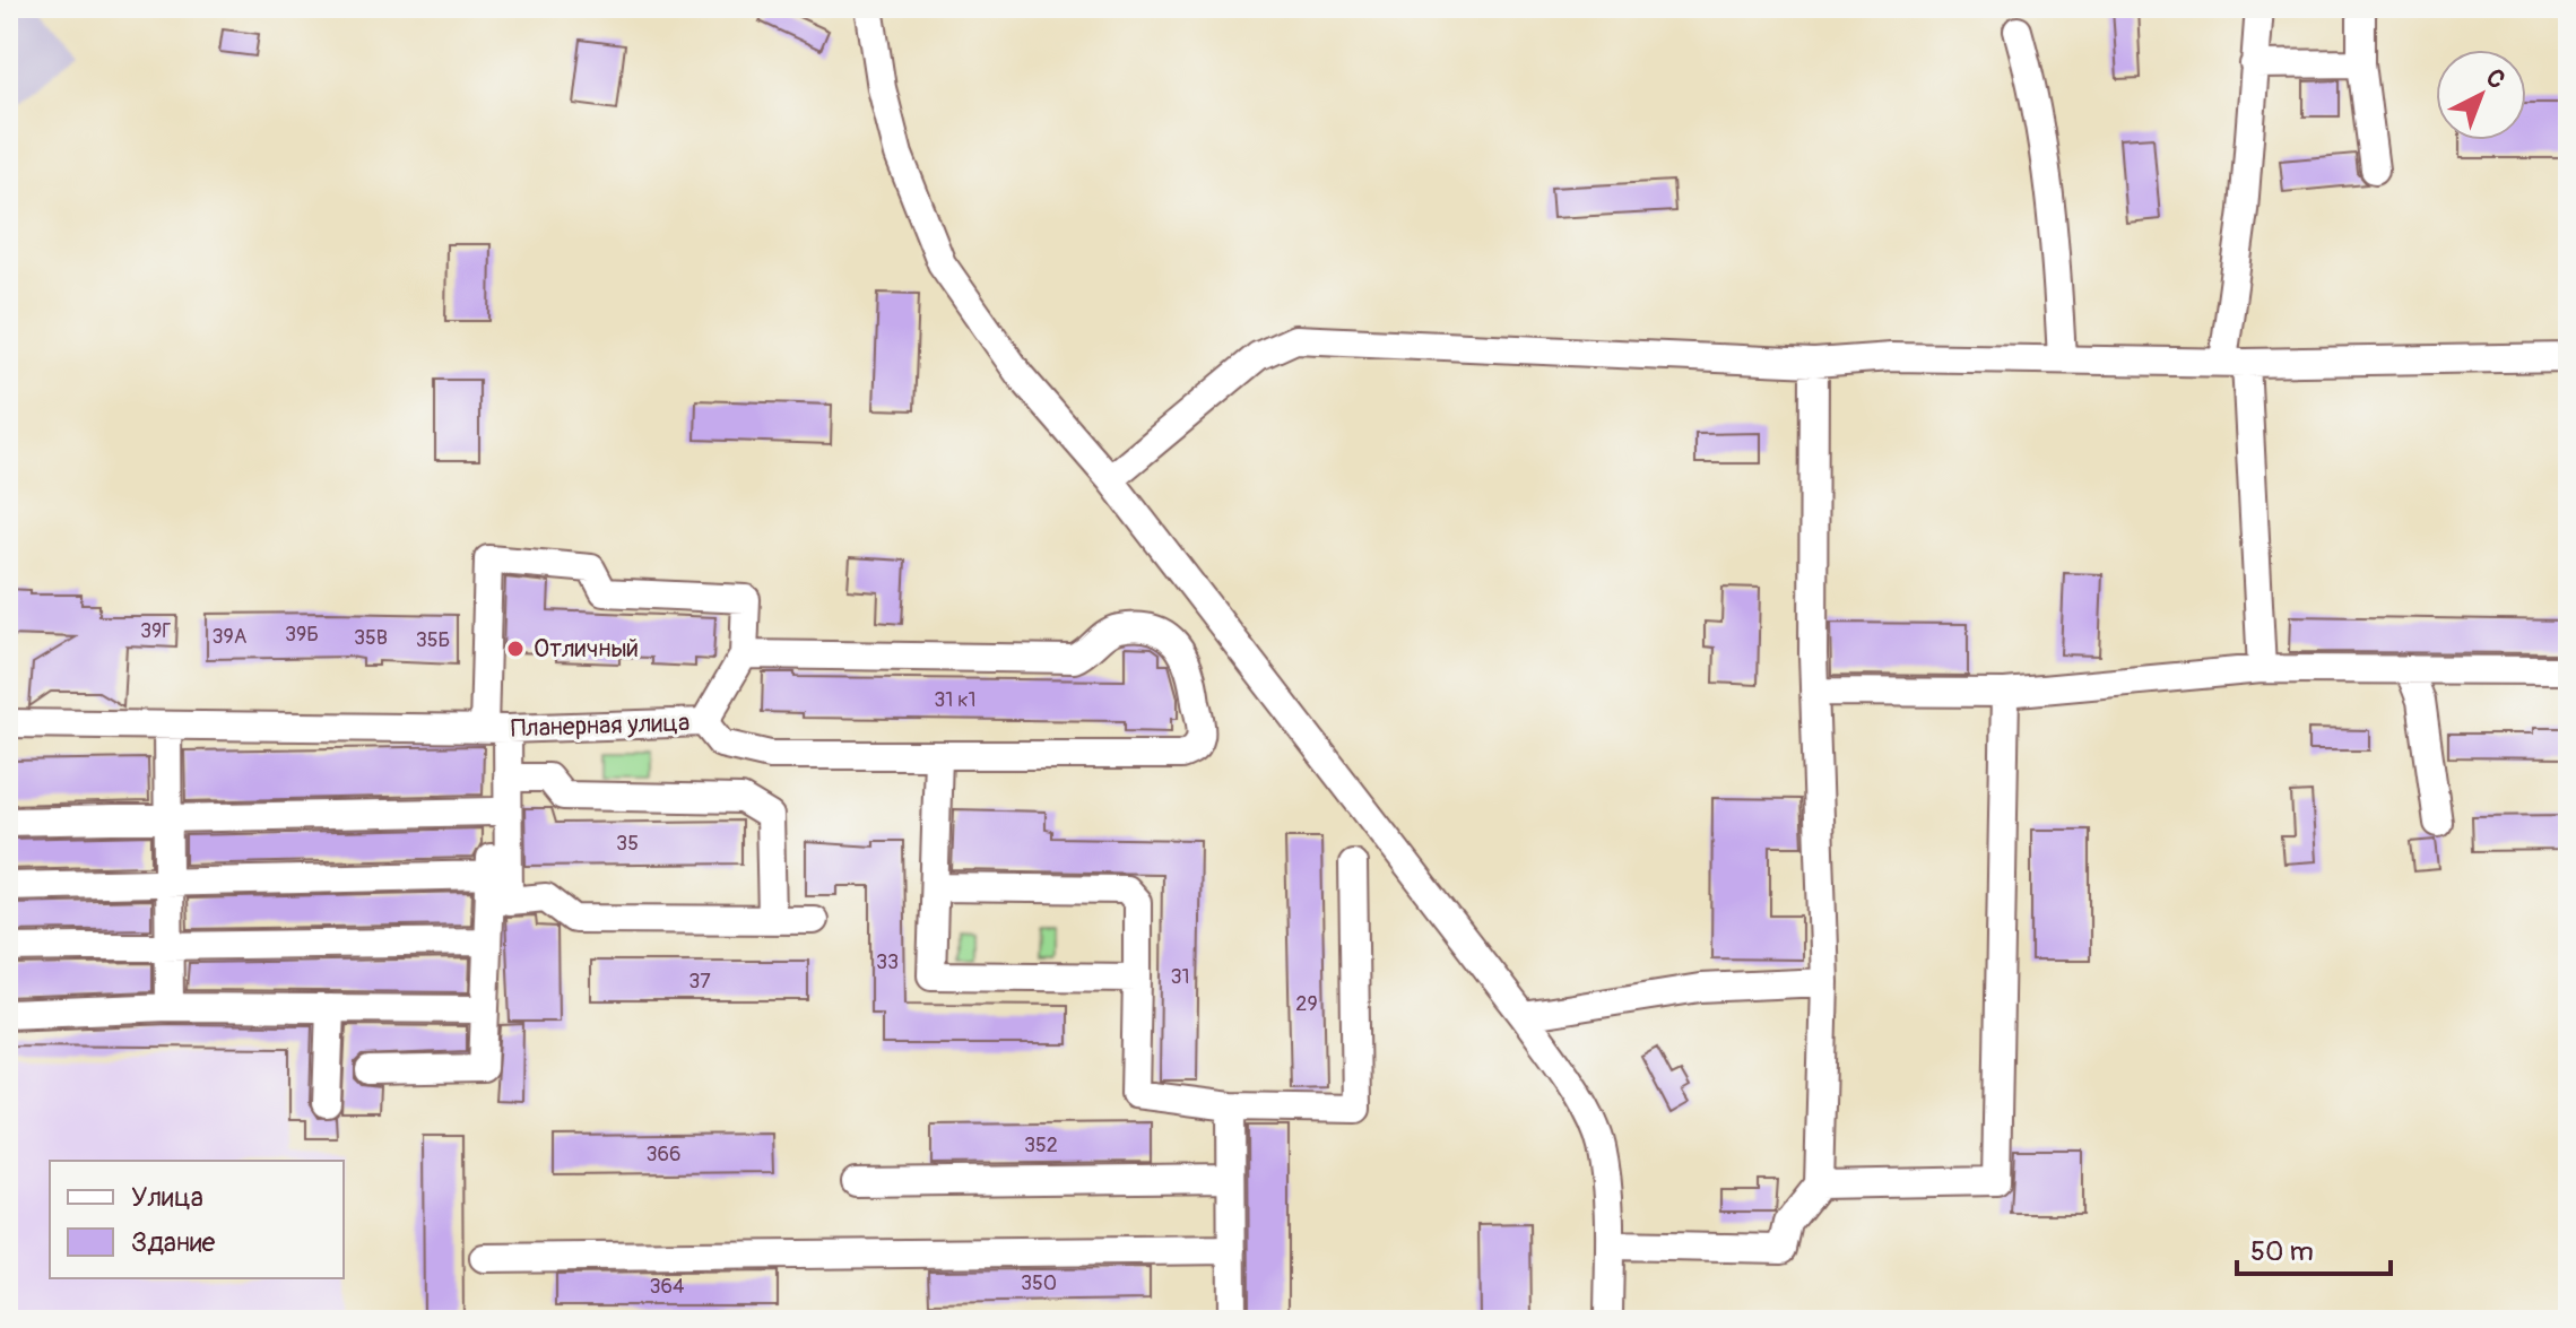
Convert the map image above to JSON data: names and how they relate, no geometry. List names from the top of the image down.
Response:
{
  "streets": {
    "street": ["Планерная улица"]
  },
  "places": ["Отличный"],
  "house_numbers": [
    "39Г",
    "39Б",
    "39А",
    "35В",
    "35Б",
    "31 к1",
    "35",
    "33",
    "31",
    "37",
    "29",
    "352",
    "366",
    "350",
    "364"
  ],
  "legend": ["Улица", "Здание"],
  "scale_bar": "50 m",
  "north": "top right"
}
